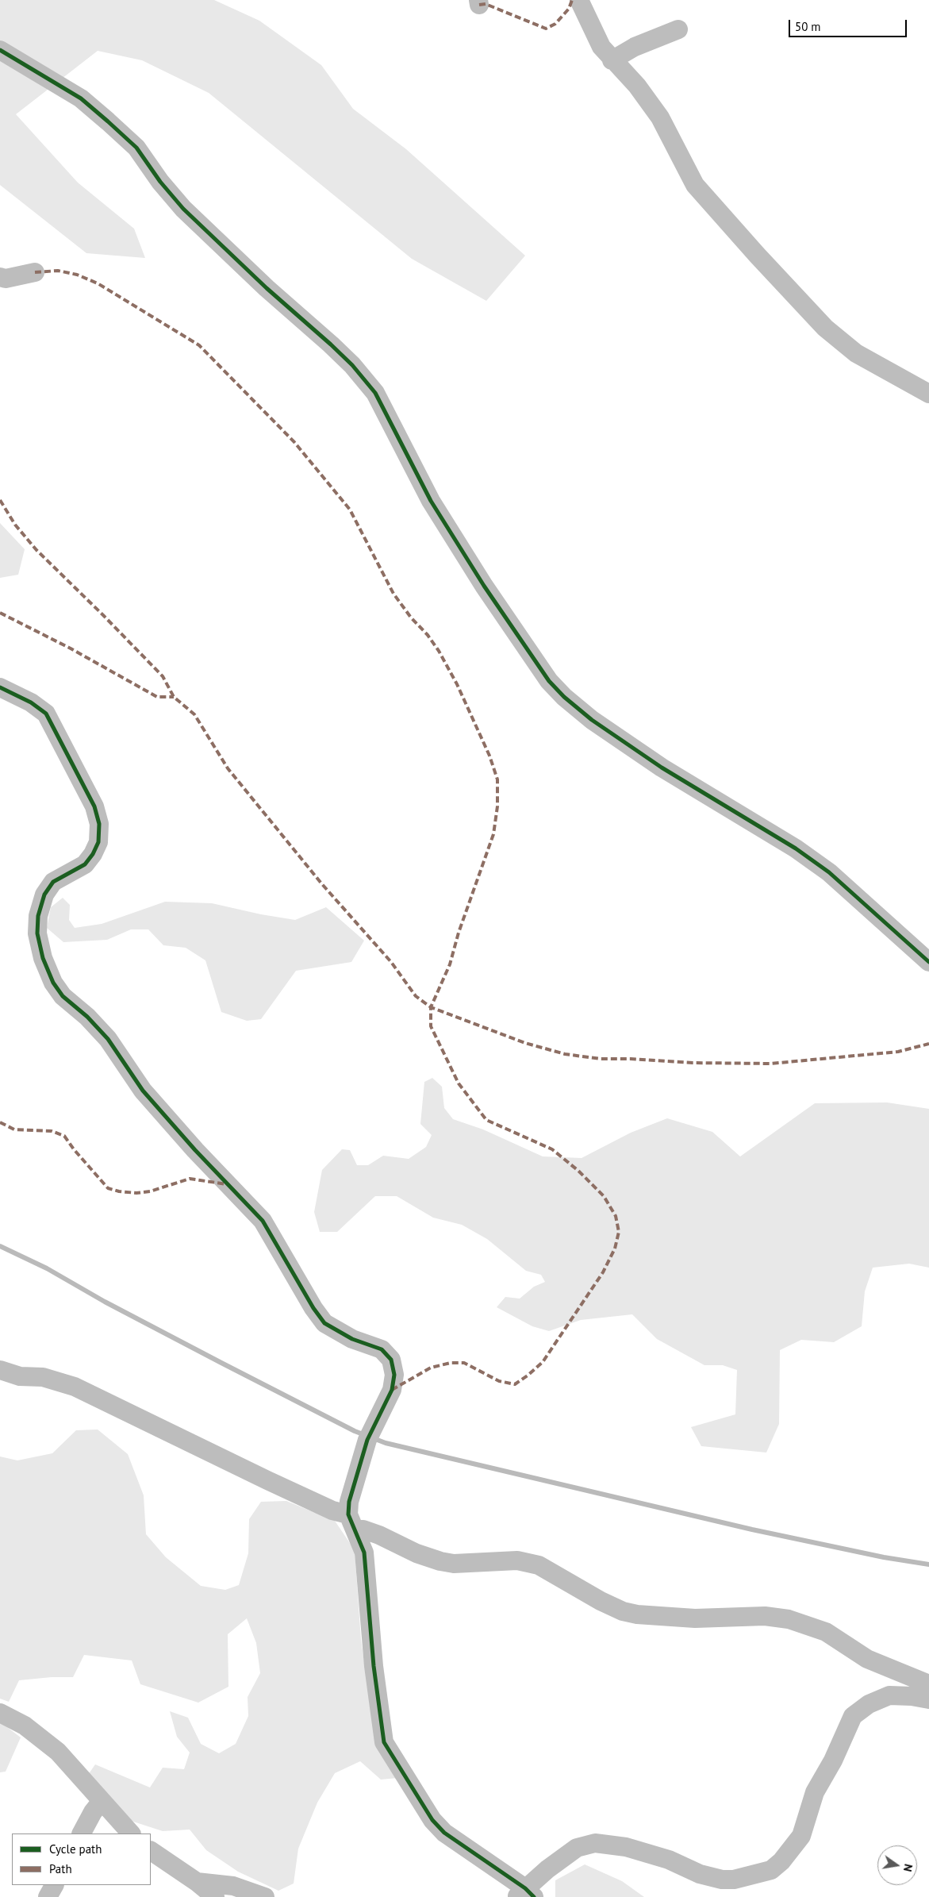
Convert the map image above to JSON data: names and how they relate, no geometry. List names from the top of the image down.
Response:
{
  "legend": ["Cycle path", "Path"],
  "scale_bar": "50 m",
  "north": "right"
}
